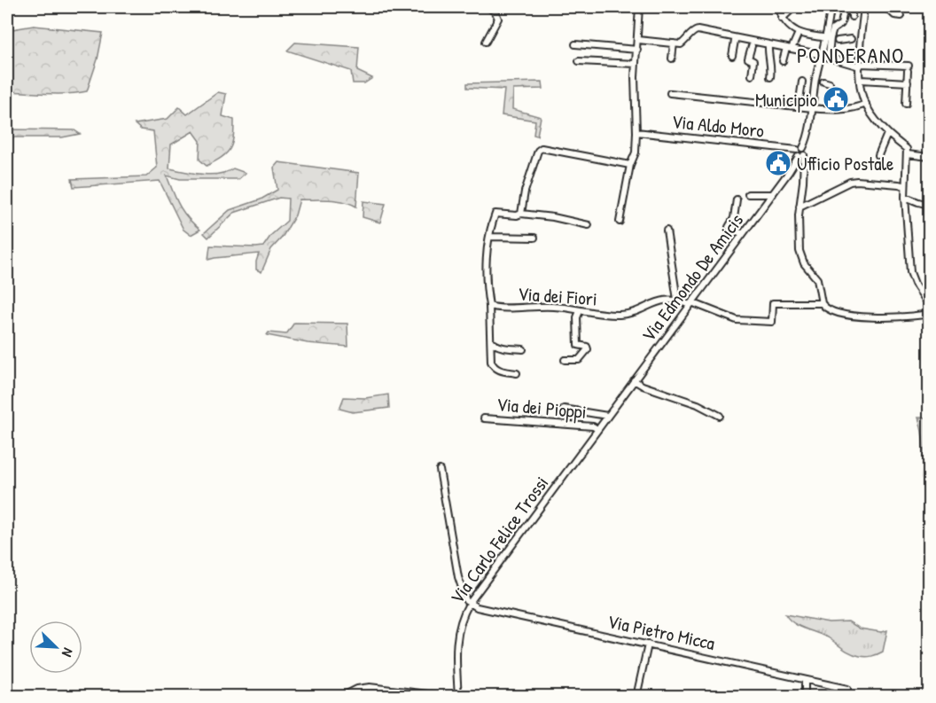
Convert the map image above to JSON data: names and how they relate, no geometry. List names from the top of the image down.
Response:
{
  "streets": {
    "street": [
      "Via Aldo Moro",
      "Via Edmondo De Amicis",
      "Via dei Fiori",
      "Via dei Pioppi",
      "Via Carlo Felice Trossi",
      "Via Pietro Micca"
    ]
  },
  "crossings": [
    ["Via Aldo Moro", "Via Edmondo De Amicis"],
    ["Via Edmondo De Amicis", "Via dei Pioppi"],
    ["Via Edmondo De Amicis", "Via Carlo Felice Trossi"],
    ["Via Carlo Felice Trossi", "Via Pietro Micca"]
  ],
  "districts": ["PONDERANO"],
  "places": {
    "public building": ["Municipio", "Ufficio Postale"]
  },
  "north": "bottom right"
}
